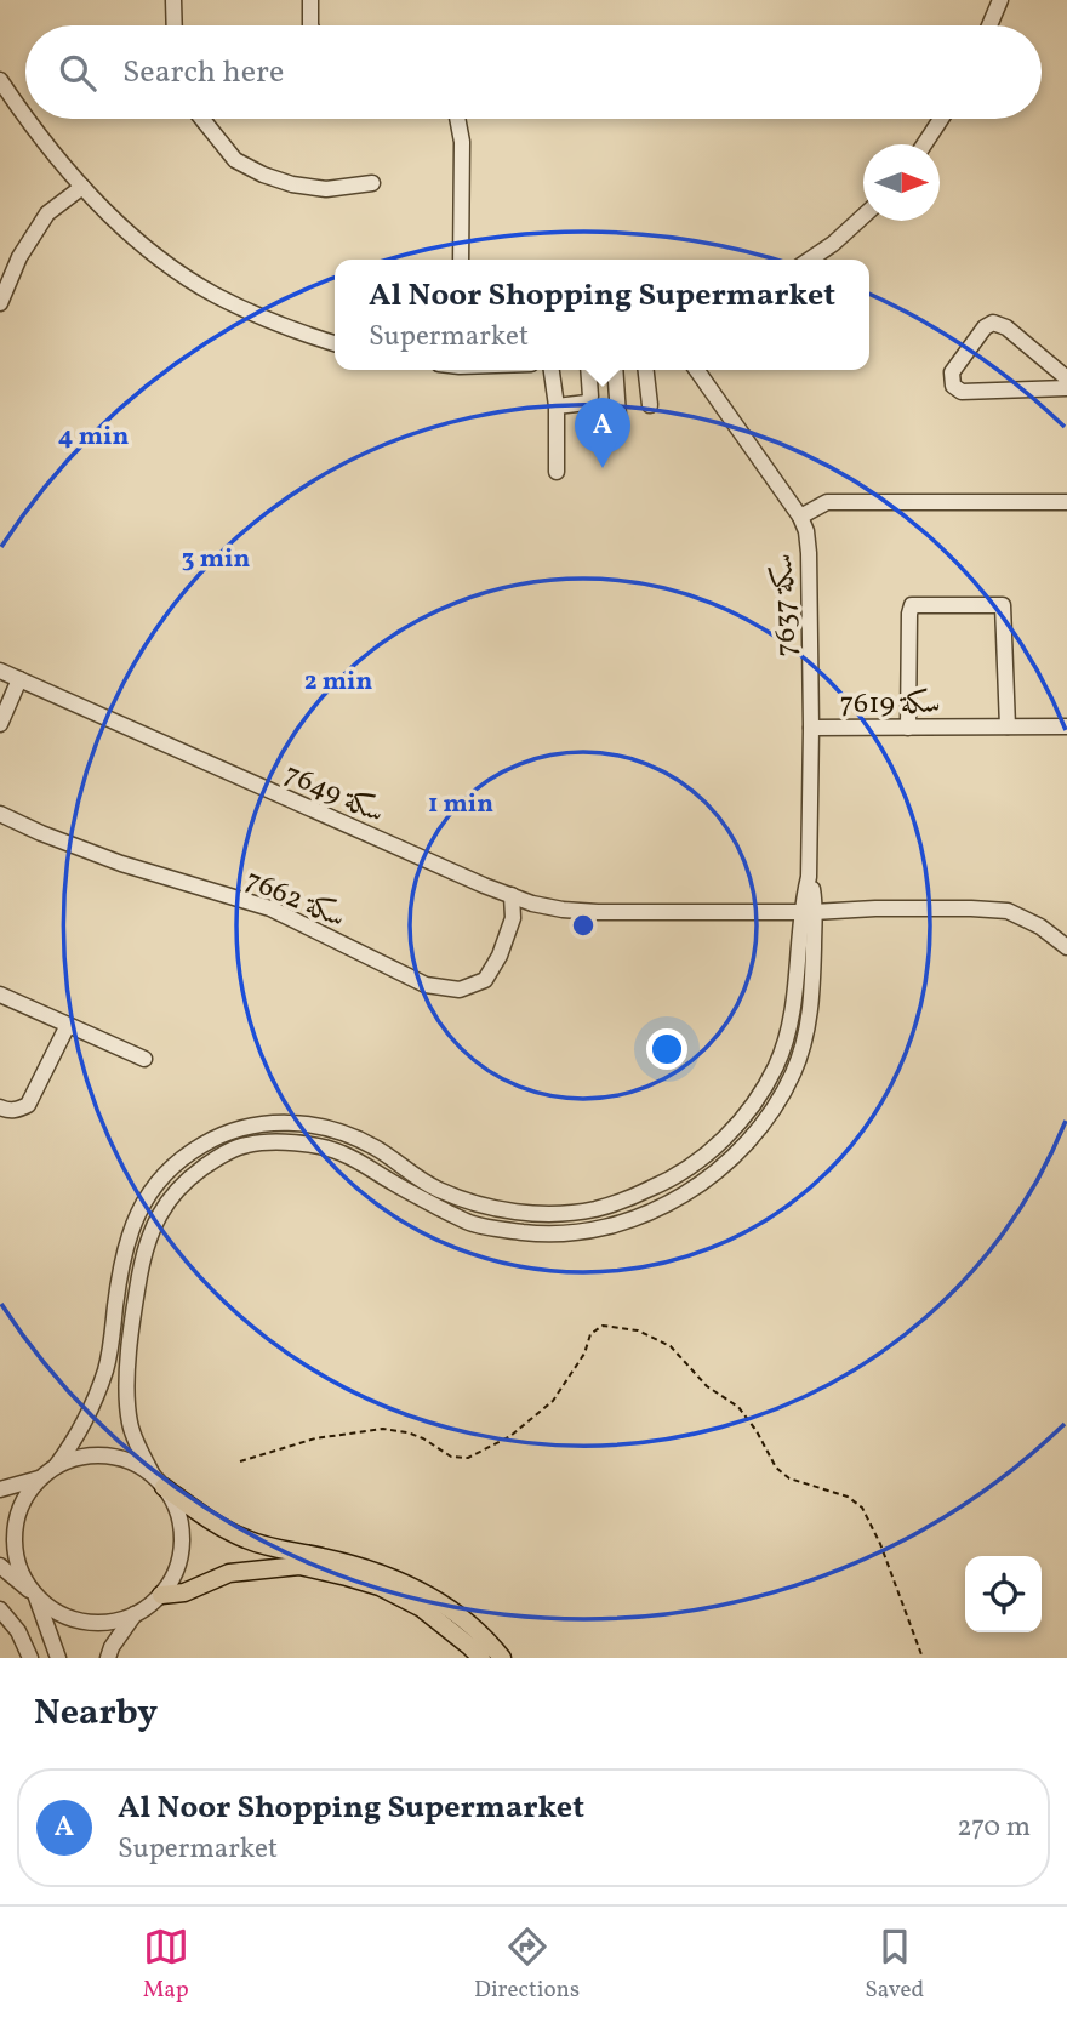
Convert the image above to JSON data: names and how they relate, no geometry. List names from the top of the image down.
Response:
{
  "streets": {
    "street": [
      "سكة 7637",
      "سكة 7619",
      "سكة 7649",
      "سكة 7662"
    ]
  },
  "crossings": [
    ["سكة 7637", "سكة 7619"],
    ["سكة 7619", "سكة 7649"],
    ["سكة 7649", "سكة 7662"]
  ],
  "north": "right",
  "page": {
    "search": "Search here",
    "popup": ["Al Noor Shopping Supermarket", "Supermarket"],
    "pins": "A",
    "heading": "Nearby",
    "list": [
      {
        "mark": "A",
        "name": "Al Noor Shopping Supermarket",
        "note": "Supermarket",
        "value": "270 m"
      }
    ],
    "nav": ["Map", "Directions", "Saved"]
  },
  "rings": [
    "4 min",
    "3 min",
    "2 min",
    "1 min"
  ]
}
